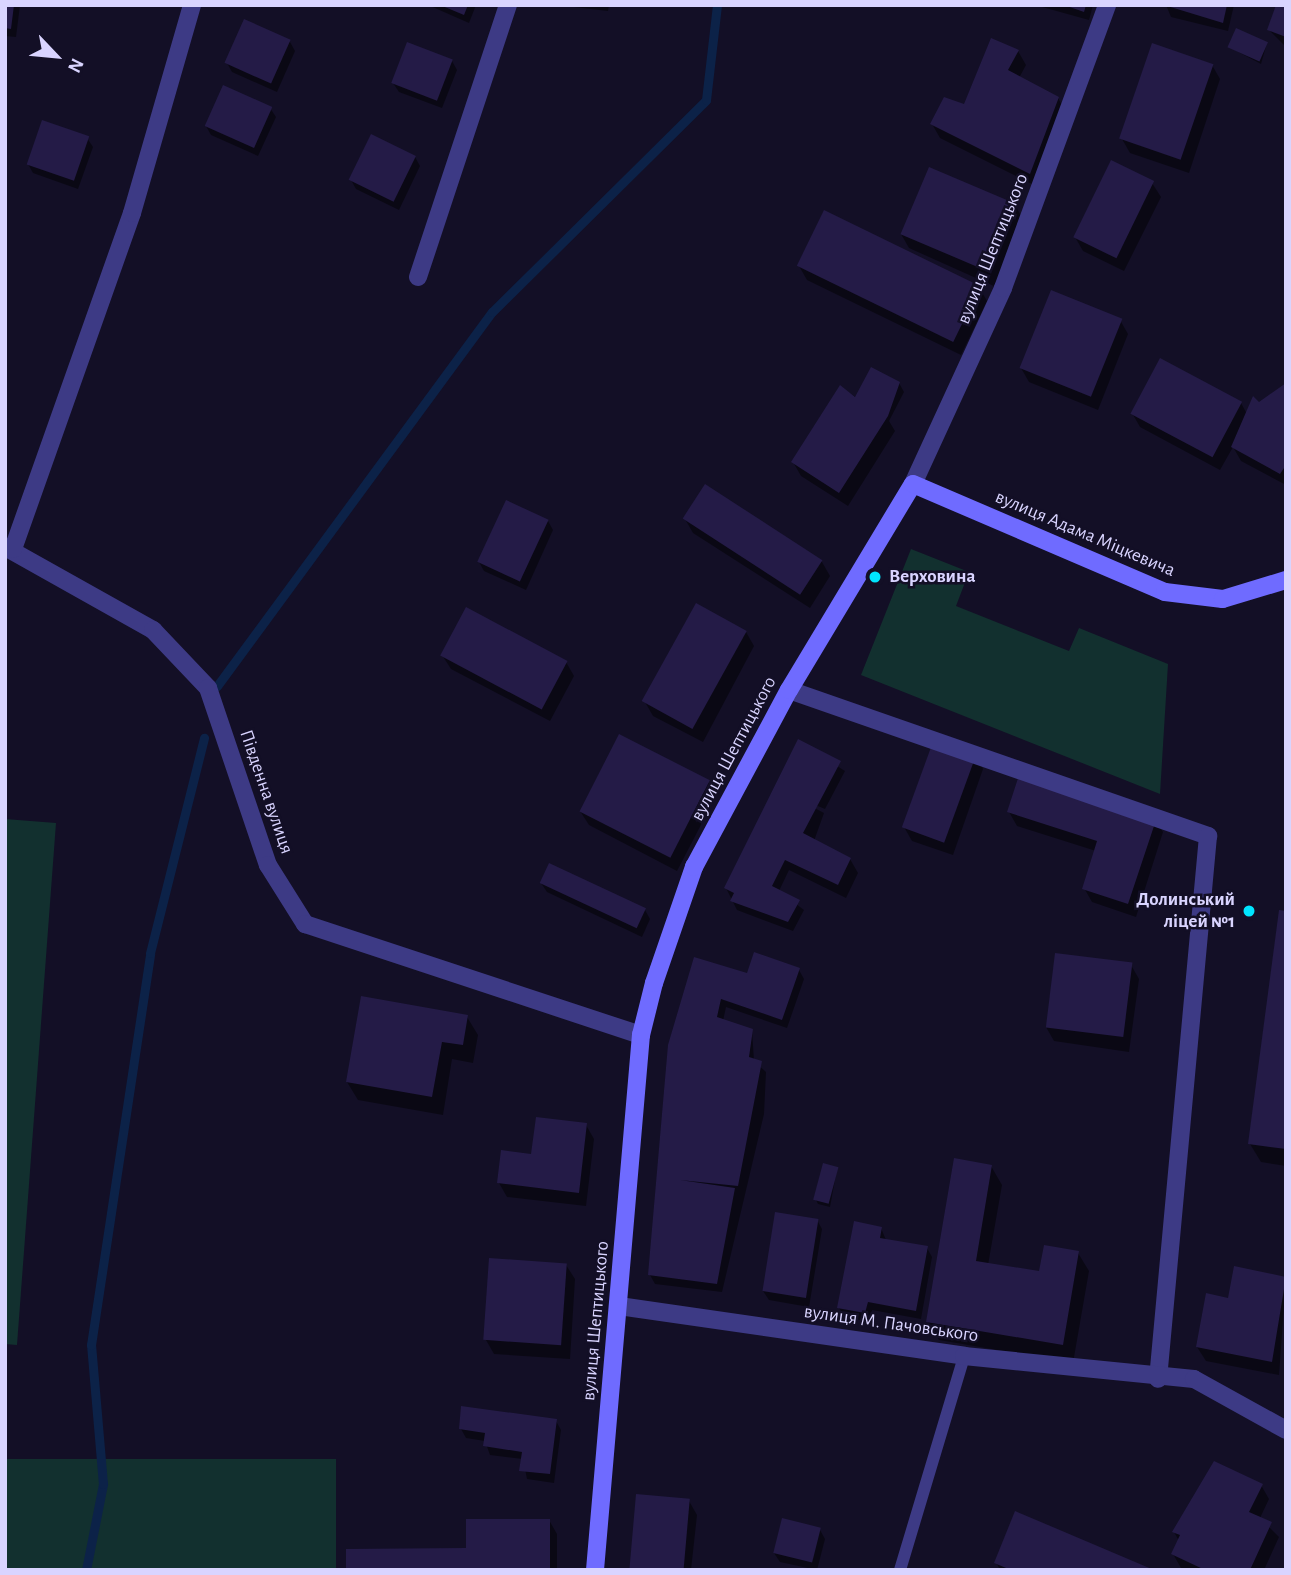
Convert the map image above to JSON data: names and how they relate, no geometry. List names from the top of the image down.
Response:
{
  "streets": {
    "street": [
      "вулиця Шептицького",
      "вулиця Адама Міцкевича",
      "Південна вулиця",
      "вулиця М. Пачовського"
    ]
  },
  "crossings": [
    ["вулиця Шептицького", "вулиця Адама Міцкевича"],
    ["вулиця Шептицького", "Південна вулиця"],
    ["вулиця Шептицького", "вулиця М. Пачовського"]
  ],
  "places": ["Верховина", "Долинський ліцей №1"],
  "north": "bottom right"
}
